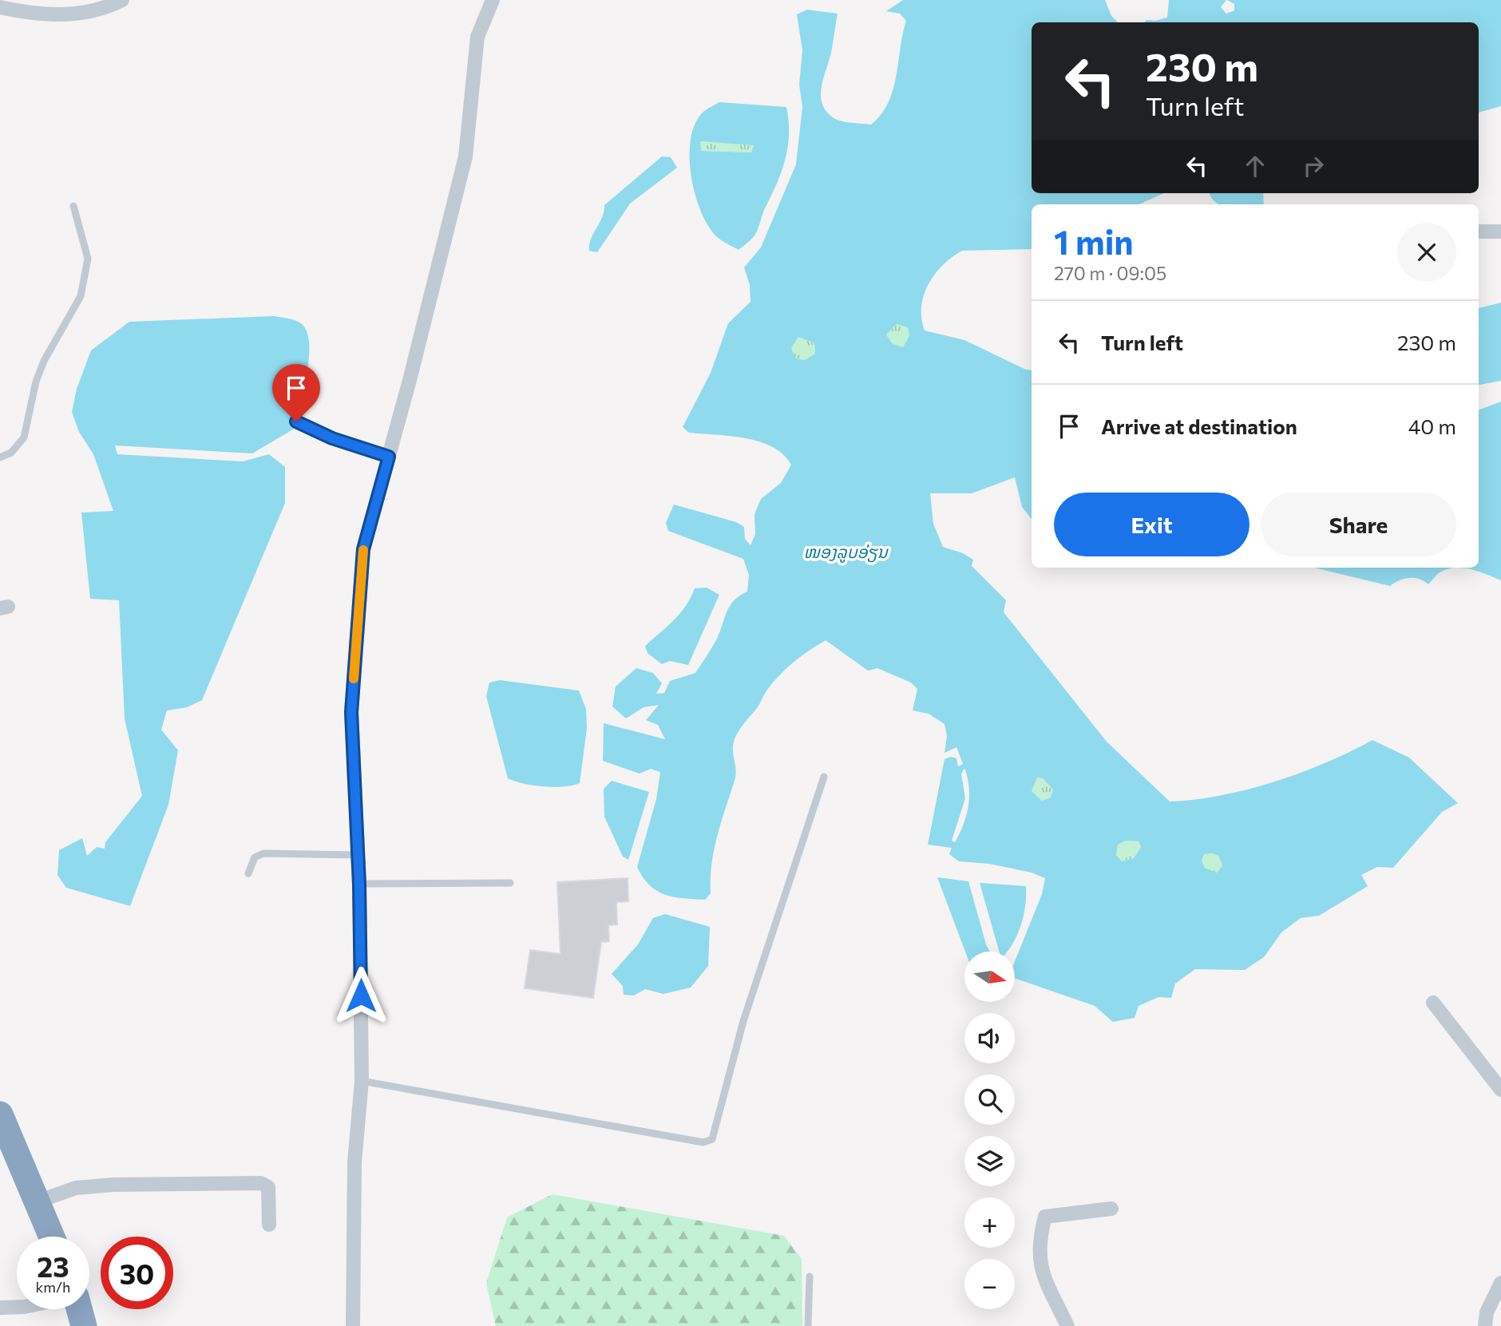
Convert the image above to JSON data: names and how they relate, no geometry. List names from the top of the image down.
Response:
{
  "water": ["ໜອງລູບອ່ຽນ"],
  "north": "right",
  "page": {
    "turn": ["230 m", "Turn left"],
    "heading": ["1 min", "270 m · 09:05"],
    "list": [
      {
        "name": "Turn left",
        "value": "230 m"
      },
      {
        "name": "Arrive at destination",
        "value": "40 m"
      }
    ],
    "buttons": ["Exit", "Share"],
    "map_buttons": ["+", "−"],
    "speed": "23 km/h",
    "limit": "30"
  }
}
